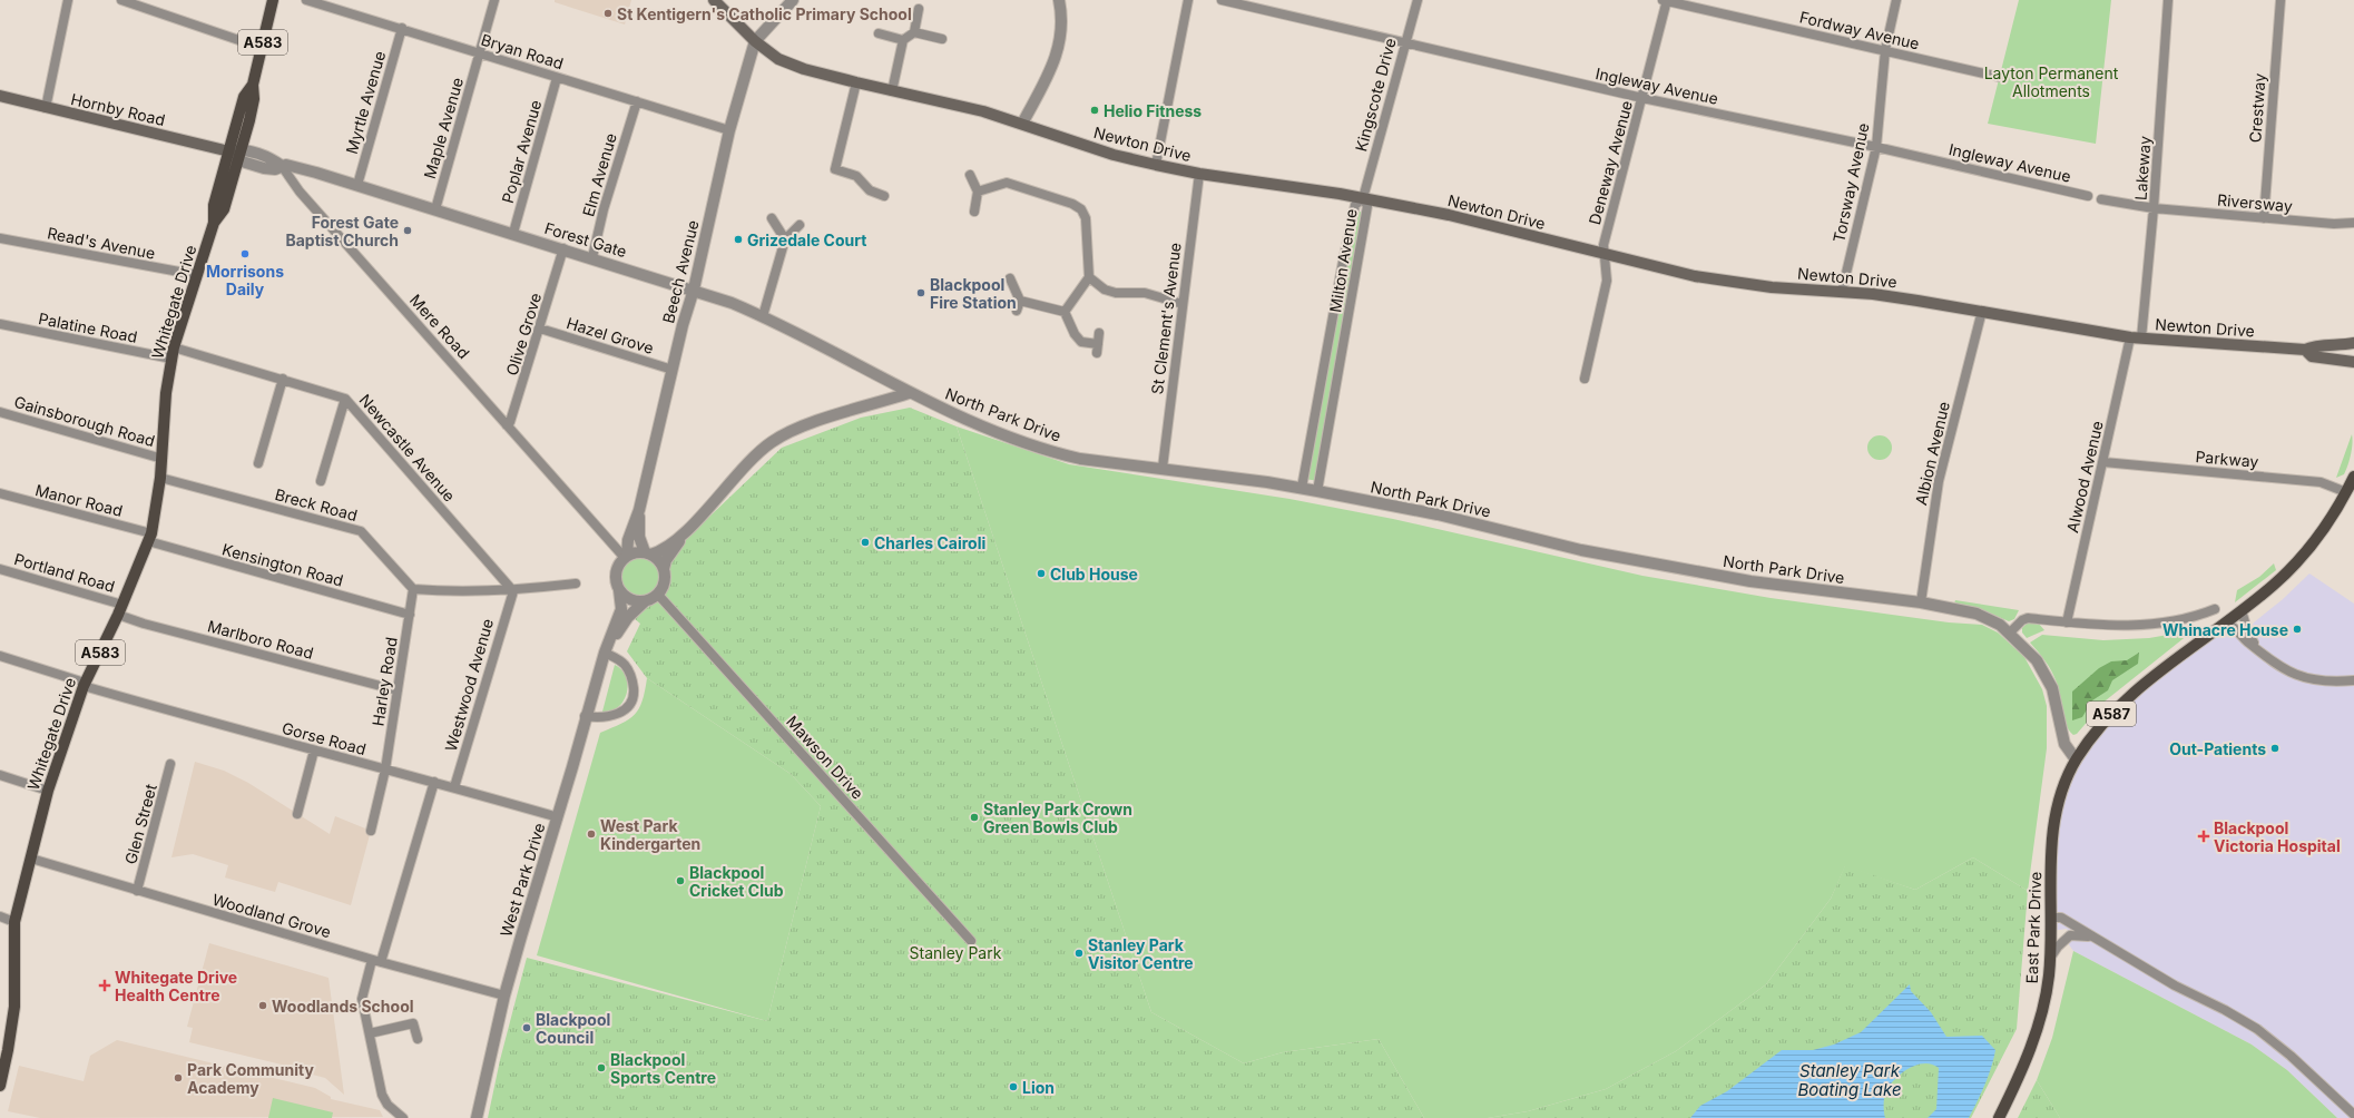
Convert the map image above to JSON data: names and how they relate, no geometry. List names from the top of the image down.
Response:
{
  "streets": {
    "main road": [
      "A583",
      "Hornby Road",
      "Newton Drive",
      "Whitegate Drive",
      "A587",
      "East Park Drive"
    ],
    "street": [
      "Fordway Avenue",
      "Bryan Road",
      "Ingleway Avenue",
      "Kingscote Drive",
      "Myrtle Avenue",
      "Crestway",
      "Maple Avenue",
      "Poplar Avenue",
      "Deneway Avenue",
      "Lakeway",
      "Elm Avenue",
      "Torsway Avenue",
      "Riversway",
      "Forest Gate",
      "Read's Avenue",
      "Milton Avenue",
      "Beech Avenue",
      "St Clement's Avenue",
      "Mere Road",
      "Palatine Road",
      "Olive Grove",
      "Hazel Grove",
      "North Park Drive",
      "Gainsborough Road",
      "Newcastle Avenue",
      "Albion Avenue",
      "Parkway",
      "Alwood Avenue",
      "Manor Road",
      "Breck Road",
      "Kensington Road",
      "Portland Road",
      "Marlboro Road",
      "Harley Road",
      "Westwood Avenue",
      "Gorse Road",
      "Mawson Drive",
      "Glen Street",
      "West Park Drive",
      "Woodland Grove"
    ]
  },
  "crossings": [
    ["Fordway Avenue", "Deneway Avenue"],
    ["Fordway Avenue", "Torsway Avenue"],
    ["Bryan Road", "Myrtle Avenue"],
    ["Bryan Road", "Maple Avenue"],
    ["Bryan Road", "Poplar Avenue"],
    ["Bryan Road", "Elm Avenue"],
    ["Bryan Road", "Beech Avenue"],
    ["Ingleway Avenue", "Kingscote Drive"],
    ["Ingleway Avenue", "Deneway Avenue"],
    ["Ingleway Avenue", "Torsway Avenue"],
    ["Kingscote Drive", "Newton Drive"],
    ["Kingscote Drive", "Milton Avenue"],
    ["Myrtle Avenue", "Forest Gate"],
    ["Crestway", "Riversway"],
    ["Hornby Road", "Whitegate Drive"],
    ["Maple Avenue", "Forest Gate"],
    ["Newton Drive", "Deneway Avenue"],
    ["Newton Drive", "Lakeway"],
    ["Newton Drive", "Torsway Avenue"],
    ["Newton Drive", "Milton Avenue"],
    ["Newton Drive", "Beech Avenue"],
    ["Newton Drive", "St Clement's Avenue"],
    ["Newton Drive", "Albion Avenue"],
    ["Newton Drive", "Alwood Avenue"],
    ["Poplar Avenue", "Forest Gate"],
    ["Lakeway", "Riversway"],
    ["Lakeway", "Alwood Avenue"],
    ["Elm Avenue", "Forest Gate"],
    ["Forest Gate", "Beech Avenue"],
    ["Forest Gate", "Whitegate Drive"],
    ["Forest Gate", "Mere Road"],
    ["Forest Gate", "Olive Grove"],
    ["Forest Gate", "North Park Drive"],
    ["Read's Avenue", "Whitegate Drive"],
    ["Milton Avenue", "North Park Drive"],
    ["Beech Avenue", "Mere Road"],
    ["Beech Avenue", "Hazel Grove"],
    ["Beech Avenue", "Mawson Drive"],
    ["Beech Avenue", "West Park Drive"],
    ["Whitegate Drive", "Palatine Road"],
    ["Whitegate Drive", "Gainsborough Road"],
    ["Whitegate Drive", "Newcastle Avenue"],
    ["Whitegate Drive", "Manor Road"],
    ["Whitegate Drive", "Breck Road"],
    ["Whitegate Drive", "Kensington Road"],
    ["Whitegate Drive", "Portland Road"],
    ["Whitegate Drive", "Marlboro Road"],
    ["Whitegate Drive", "Gorse Road"],
    ["Whitegate Drive", "Woodland Grove"],
    ["St Clement's Avenue", "North Park Drive"],
    ["Mere Road", "Olive Grove"],
    ["Mere Road", "Mawson Drive"],
    ["Mere Road", "West Park Drive"],
    ["Palatine Road", "Newcastle Avenue"],
    ["Olive Grove", "Hazel Grove"],
    ["North Park Drive", "Albion Avenue"],
    ["Newcastle Avenue", "Westwood Avenue"],
    ["Parkway", "Alwood Avenue"],
    ["Parkway", "A587"],
    ["Manor Road", "Kensington Road"],
    ["Breck Road", "Harley Road"],
    ["Kensington Road", "Harley Road"],
    ["Marlboro Road", "Harley Road"],
    ["Harley Road", "Gorse Road"],
    ["Westwood Avenue", "Gorse Road"],
    ["A587", "East Park Drive"],
    ["Gorse Road", "West Park Drive"],
    ["Mawson Drive", "West Park Drive"],
    ["Glen Street", "Woodland Grove"],
    ["West Park Drive", "Woodland Grove"]
  ],
  "water": ["Stanley Park Boating Lake"],
  "parks": ["Layton Permanent Allotments", "Stanley Park"],
  "places": {
    "other": [
      "St Kentigern's Catholic Primary School",
      "Helio Fitness",
      "Forest Gate Baptist Church",
      "Grizedale Court",
      "Morrisons Daily",
      "Blackpool Fire Station",
      "Charles Cairoli",
      "Club House",
      "Whinacre House",
      "Out-Patients",
      "Stanley Park Crown Green Bowls Club",
      "West Park Kindergarten",
      "Blackpool Cricket Club",
      "Stanley Park Visitor Centre",
      "Woodlands School",
      "Blackpool Council",
      "Blackpool Sports Centre",
      "Park Community Academy",
      "Lion"
    ],
    "health": ["Blackpool Victoria Hospital", "Whitegate Drive Health Centre"]
  }
}
